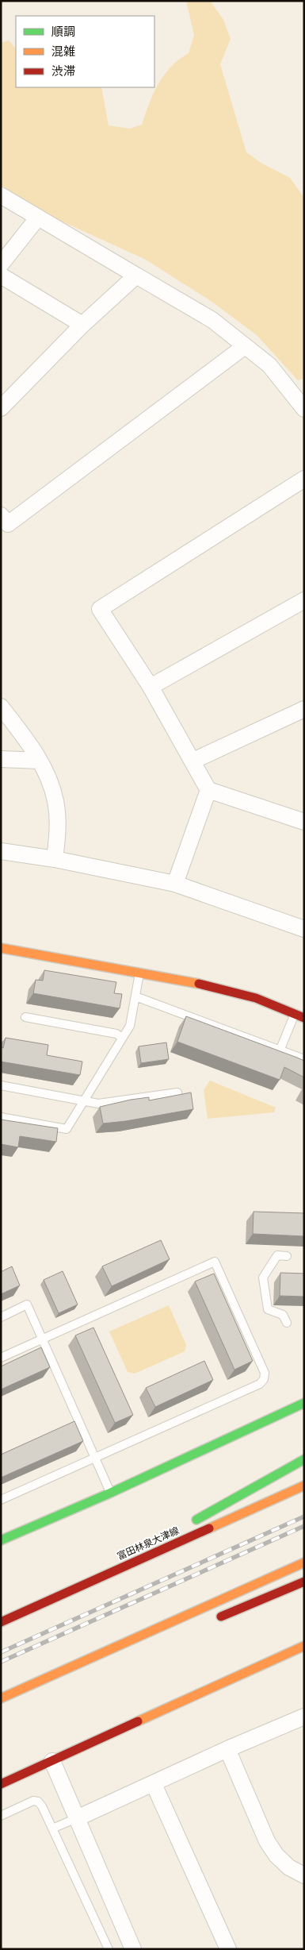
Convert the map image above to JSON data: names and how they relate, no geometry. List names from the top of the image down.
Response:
{
  "streets": {
    "main road": ["富田林泉大津線"]
  },
  "legend": ["順調", "混雑", "渋滞"]
}
